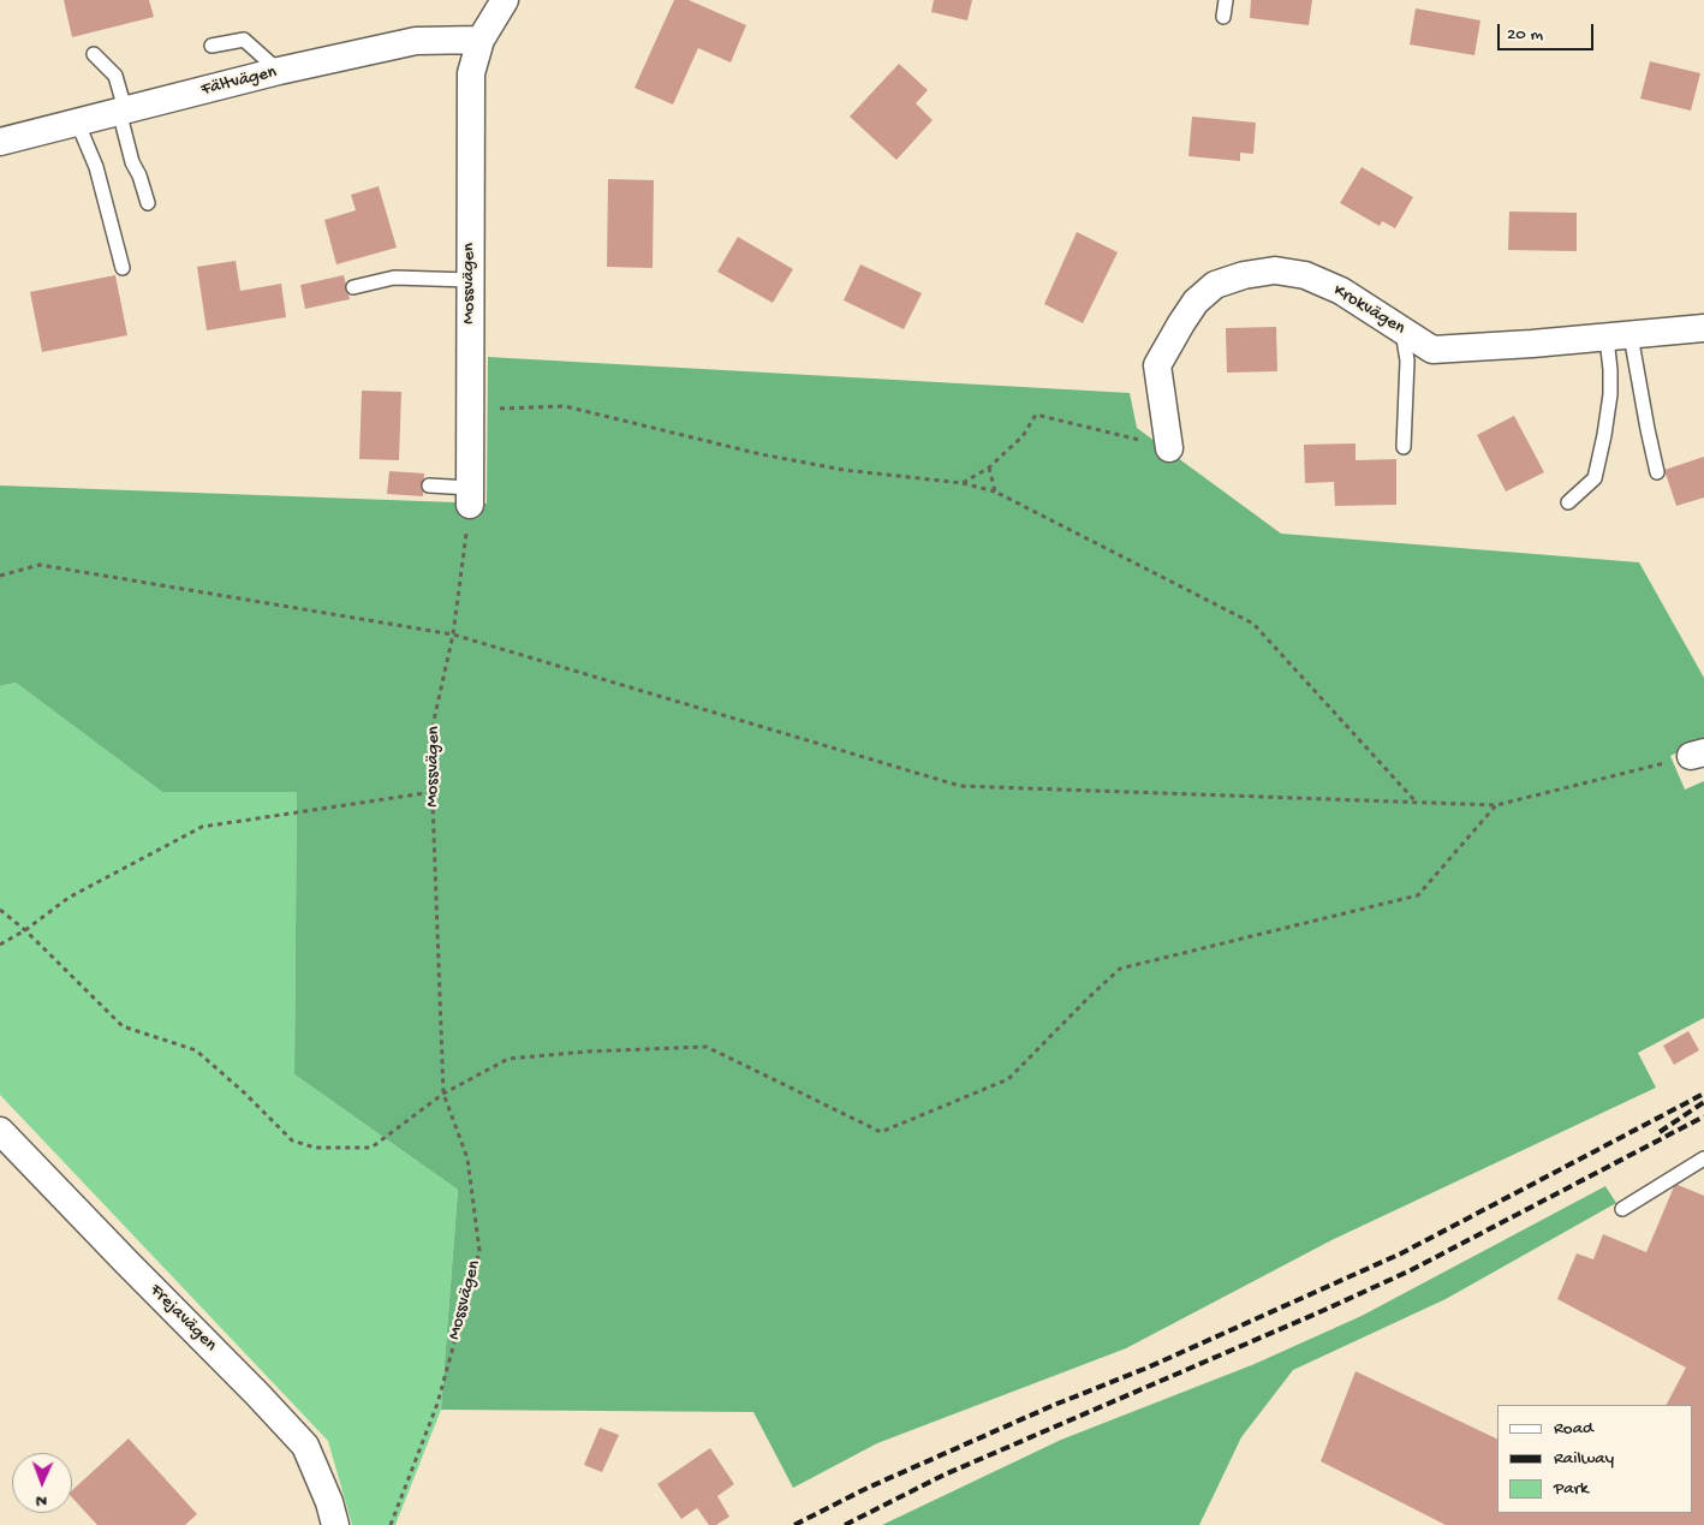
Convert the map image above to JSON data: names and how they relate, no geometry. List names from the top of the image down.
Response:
{
  "streets": {
    "street": [
      "Fältvägen",
      "Mossvägen",
      "Krokvägen",
      "Frejavägen"
    ]
  },
  "crossings": [
    ["Fältvägen", "Mossvägen"]
  ],
  "legend": ["Road", "Railway", "Park"],
  "scale_bar": "20 m",
  "north": "bottom"
}
